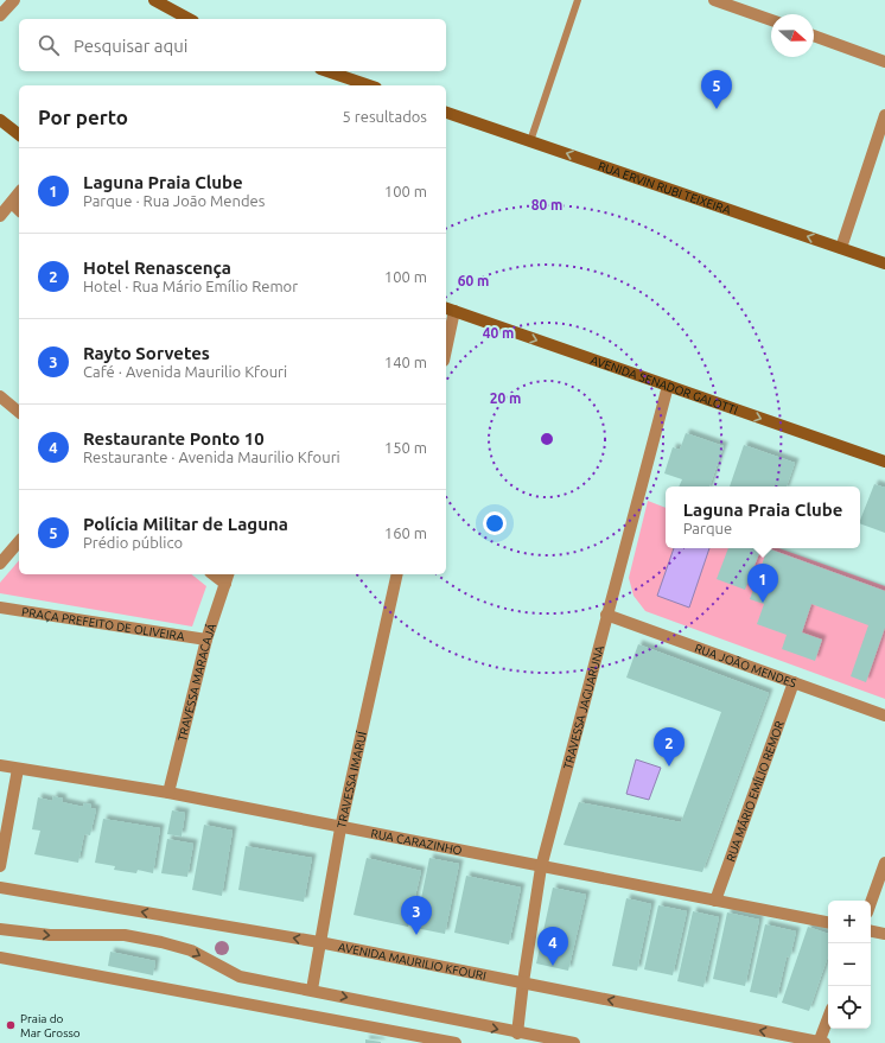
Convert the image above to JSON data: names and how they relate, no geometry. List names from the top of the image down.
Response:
{
  "streets": {
    "main road": ["RUA ERVIN RUBI TEIXEIRA", "AVENIDA SENADOR GALOTTI"],
    "street": [
      "PRAÇA PREFEITO DE OLIVEIRA",
      "RUA JOÃO MENDES",
      "TRAVESSA MARACAJÁ",
      "TRAVESSA JAGUARUNA",
      "TRAVESSA IMARUÍ",
      "RUA MÁRIO EMÍLIO REMOR",
      "RUA CARAZINHO",
      "AVENIDA MAURILIO KFOURI"
    ]
  },
  "crossings": [
    ["AVENIDA SENADOR GALOTTI", "TRAVESSA JAGUARUNA"],
    ["PRAÇA PREFEITO DE OLIVEIRA", "TRAVESSA MARACAJÁ"],
    ["RUA JOÃO MENDES", "TRAVESSA JAGUARUNA"],
    ["RUA JOÃO MENDES", "RUA MÁRIO EMÍLIO REMOR"],
    ["TRAVESSA MARACAJÁ", "RUA CARAZINHO"],
    ["TRAVESSA JAGUARUNA", "RUA CARAZINHO"],
    ["TRAVESSA JAGUARUNA", "AVENIDA MAURILIO KFOURI"],
    ["TRAVESSA IMARUÍ", "RUA CARAZINHO"],
    ["TRAVESSA IMARUÍ", "AVENIDA MAURILIO KFOURI"],
    ["RUA MÁRIO EMÍLIO REMOR", "RUA CARAZINHO"]
  ],
  "one_way": ["RUA ERVIN RUBI TEIXEIRA", "AVENIDA SENADOR GALOTTI"],
  "places": ["Praia do Mar Grosso"],
  "north": "right",
  "page": {
    "search": "Pesquisar aqui",
    "pins": [
      "5",
      "1",
      "2",
      "3",
      "4"
    ],
    "heading": ["Por perto", "5 resultados"],
    "list": [
      {
        "mark": "1",
        "name": "Laguna Praia Clube",
        "note": "Parque · Rua João Mendes",
        "value": "100 m"
      },
      {
        "mark": "2",
        "name": "Hotel Renascença",
        "note": "Hotel · Rua Mário Emílio Remor",
        "value": "100 m"
      },
      {
        "mark": "3",
        "name": "Rayto Sorvetes",
        "note": "Café · Avenida Maurilio Kfouri",
        "value": "140 m"
      },
      {
        "mark": "4",
        "name": "Restaurante Ponto 10",
        "note": "Restaurante · Avenida Maurilio Kfouri",
        "value": "150 m"
      },
      {
        "mark": "5",
        "name": "Polícia Militar de Laguna",
        "note": "Prédio público",
        "value": "160 m"
      }
    ],
    "popup": ["Laguna Praia Clube", "Parque"],
    "map_buttons": ["+", "−"]
  },
  "rings": [
    "80 m",
    "60 m",
    "40 m",
    "20 m"
  ]
}
